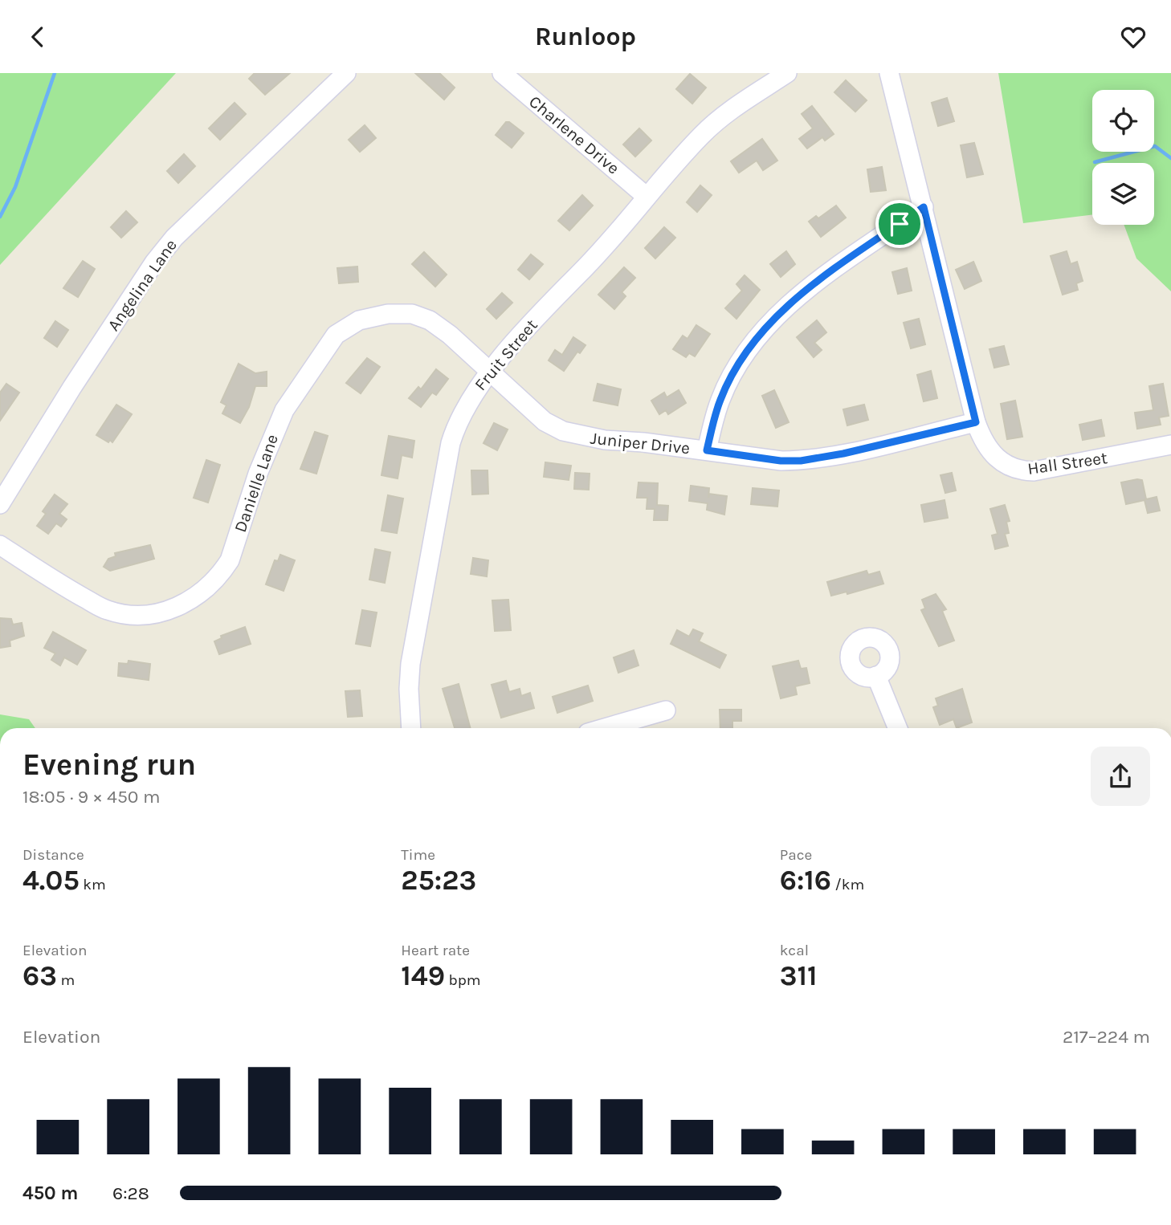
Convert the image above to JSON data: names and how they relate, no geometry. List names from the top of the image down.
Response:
{
  "streets": {
    "street": [
      "Charlene Drive",
      "Angelina Lane",
      "Fruit Street",
      "Juniper Drive",
      "Hall Street",
      "Danielle Lane"
    ]
  },
  "crossings": [
    ["Charlene Drive", "Fruit Street"],
    ["Fruit Street", "Juniper Drive"],
    ["Fruit Street", "Danielle Lane"],
    ["Juniper Drive", "Hall Street"],
    ["Juniper Drive", "Danielle Lane"]
  ],
  "page": {
    "header": "Runloop",
    "heading": ["Evening run", "18:05 · 9 × 450 m"],
    "stats": [
      ["Distance", "4.05 km"],
      ["Time", "25:23"],
      ["Pace", "6:16 /km"],
      ["Elevation", "63 m"],
      ["Heart rate", "149 bpm"],
      ["kcal", "311"]
    ],
    "chart": ["Elevation", "217–224 m"],
    "list": [
      {
        "name": "450 m",
        "note": "6:28"
      }
    ]
  }
}
